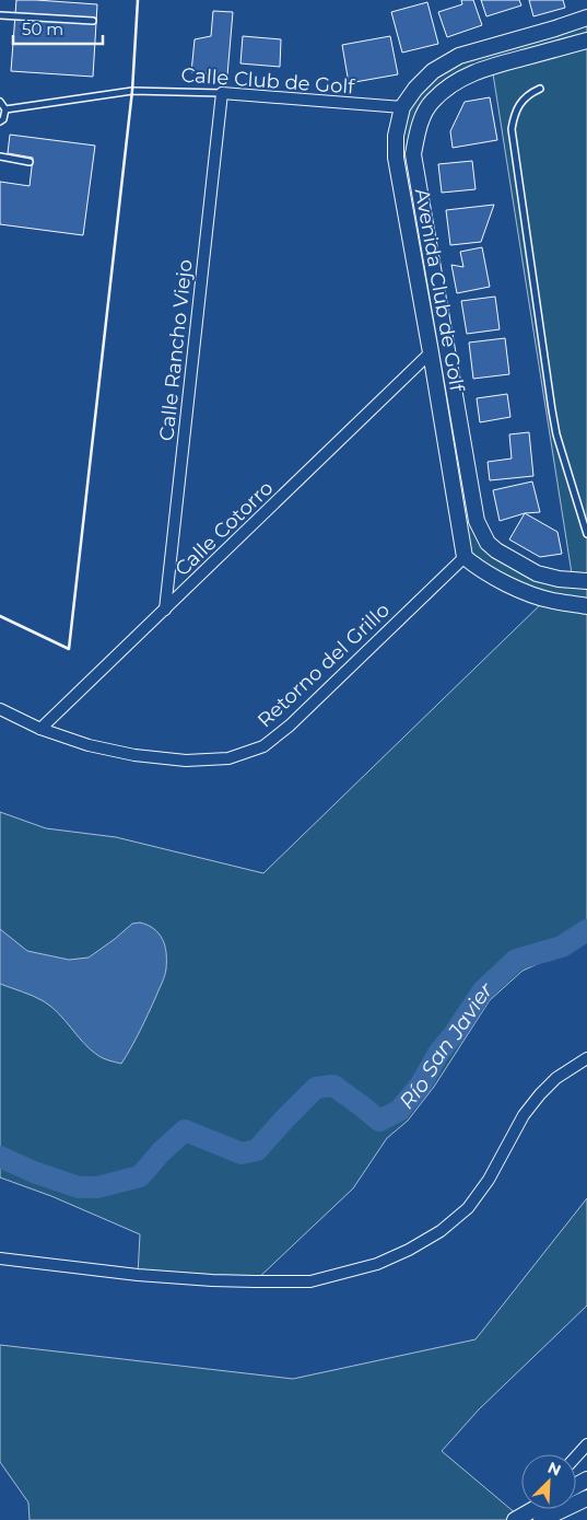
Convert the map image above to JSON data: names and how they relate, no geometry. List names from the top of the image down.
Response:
{
  "streets": {
    "street": [
      "Calle Club de Golf",
      "Avenida Club de Golf",
      "Calle Rancho Viejo",
      "Calle Cotorro",
      "Retorno del Grillo"
    ]
  },
  "crossings": [
    ["Calle Club de Golf", "Avenida Club de Golf"],
    ["Calle Club de Golf", "Calle Rancho Viejo"],
    ["Avenida Club de Golf", "Calle Cotorro"],
    ["Avenida Club de Golf", "Retorno del Grillo"],
    ["Calle Rancho Viejo", "Calle Cotorro"],
    ["Calle Cotorro", "Retorno del Grillo"]
  ],
  "water": ["Río San Javier"],
  "scale_bar": "50 m",
  "north": "top right"
}
